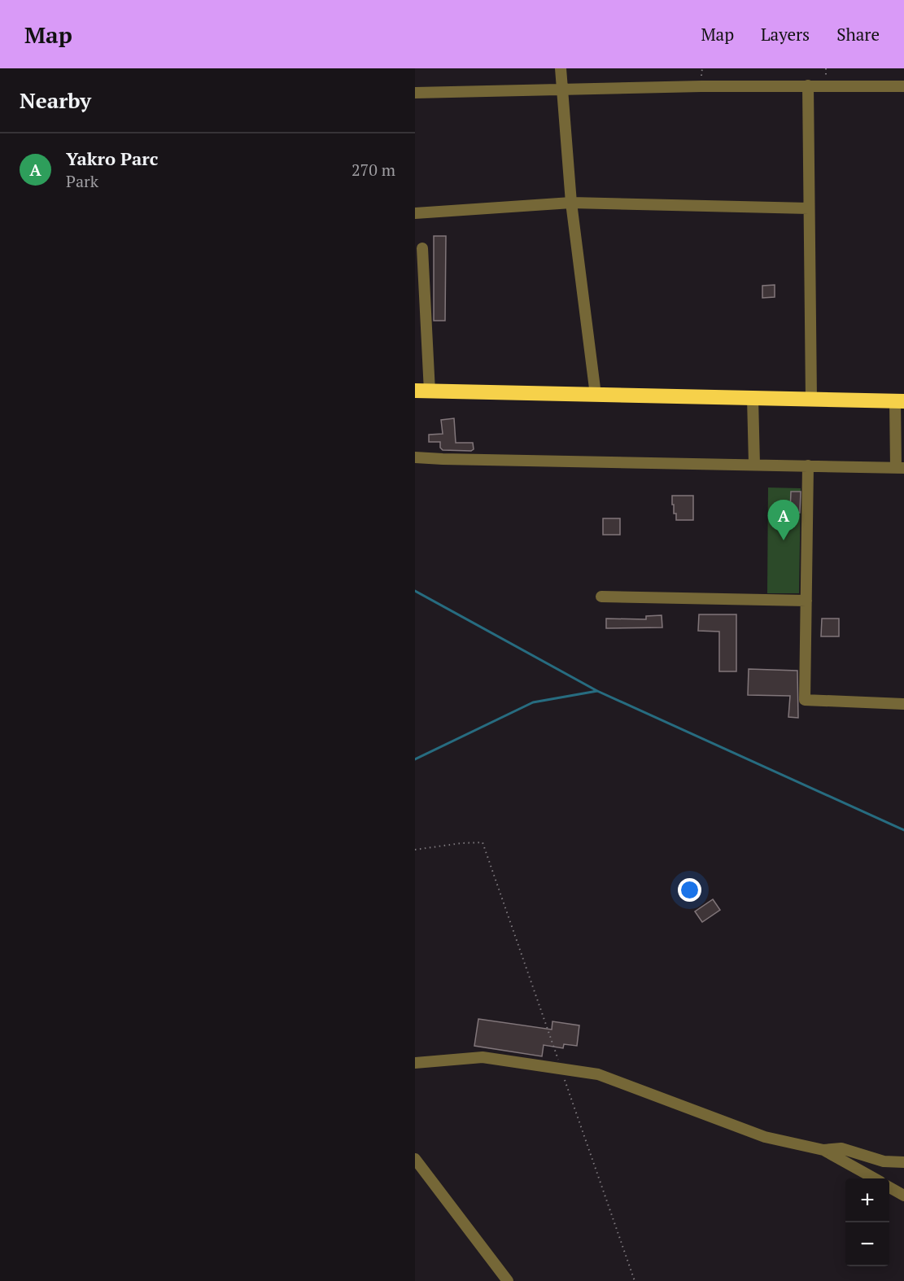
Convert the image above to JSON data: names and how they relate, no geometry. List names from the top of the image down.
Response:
{
  "page": {
    "header": "Map",
    "nav": ["Map", "Layers", "Share"],
    "heading": "Nearby",
    "list": [
      {
        "mark": "A",
        "name": "Yakro Parc",
        "note": "Park",
        "value": "270 m"
      }
    ],
    "pins": "A",
    "map_buttons": ["+", "−"]
  }
}
